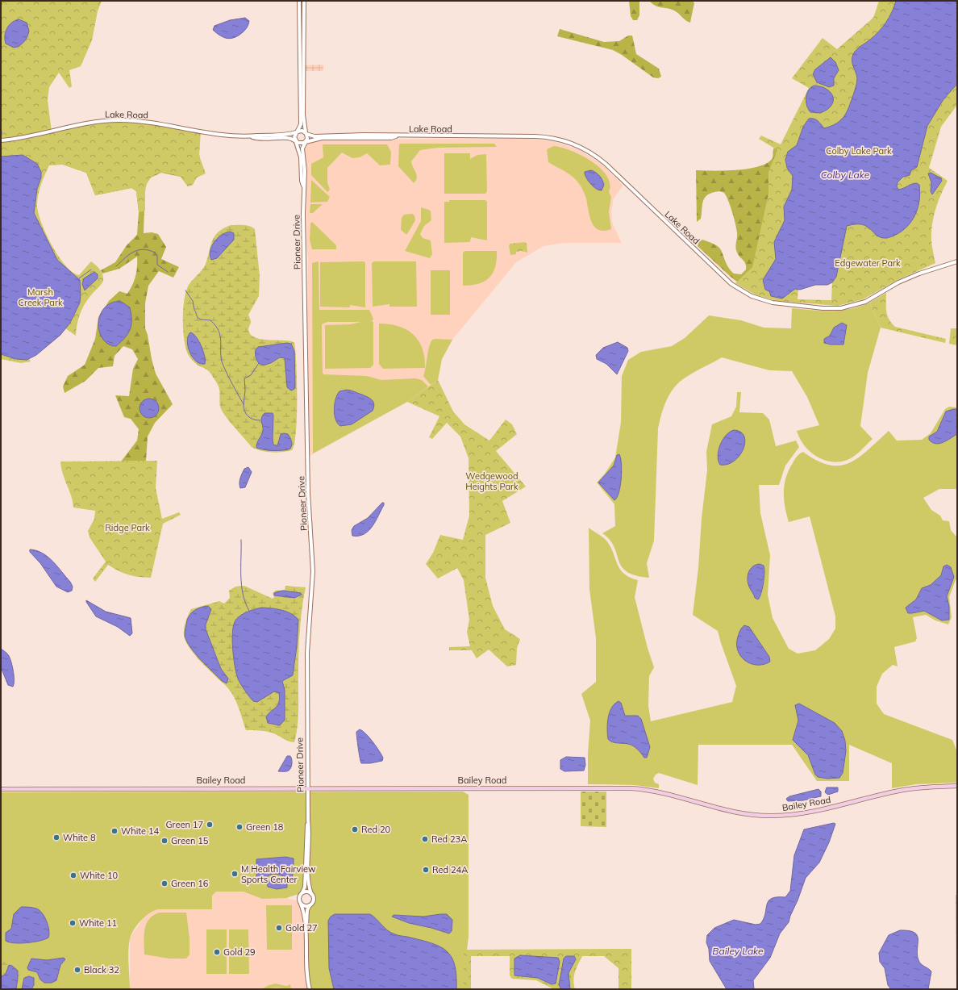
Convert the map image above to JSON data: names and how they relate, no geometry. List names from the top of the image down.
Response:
{
  "streets": {
    "main road": ["Bailey Road"],
    "street": ["Lake Road", "Pioneer Drive"]
  },
  "crossings": [
    ["Lake Road", "Pioneer Drive"],
    ["Pioneer Drive", "Bailey Road"]
  ],
  "water": ["Colby Lake", "Bailey Lake"],
  "parks": [
    "Colby Lake Park",
    "Edgewater Park",
    "Marsh Creek Park",
    "Wedgewood Heights Park",
    "Ridge Park"
  ],
  "places": [
    "Green 17",
    "Green 18",
    "Red 20",
    "White 14",
    "White 8",
    "Red 23A",
    "Green 15",
    "Red 24A",
    "M Health Fairview Sports Center",
    "White 10",
    "Green 16",
    "White 11",
    "Gold 27",
    "Gold 29",
    "Black 32"
  ]
}
